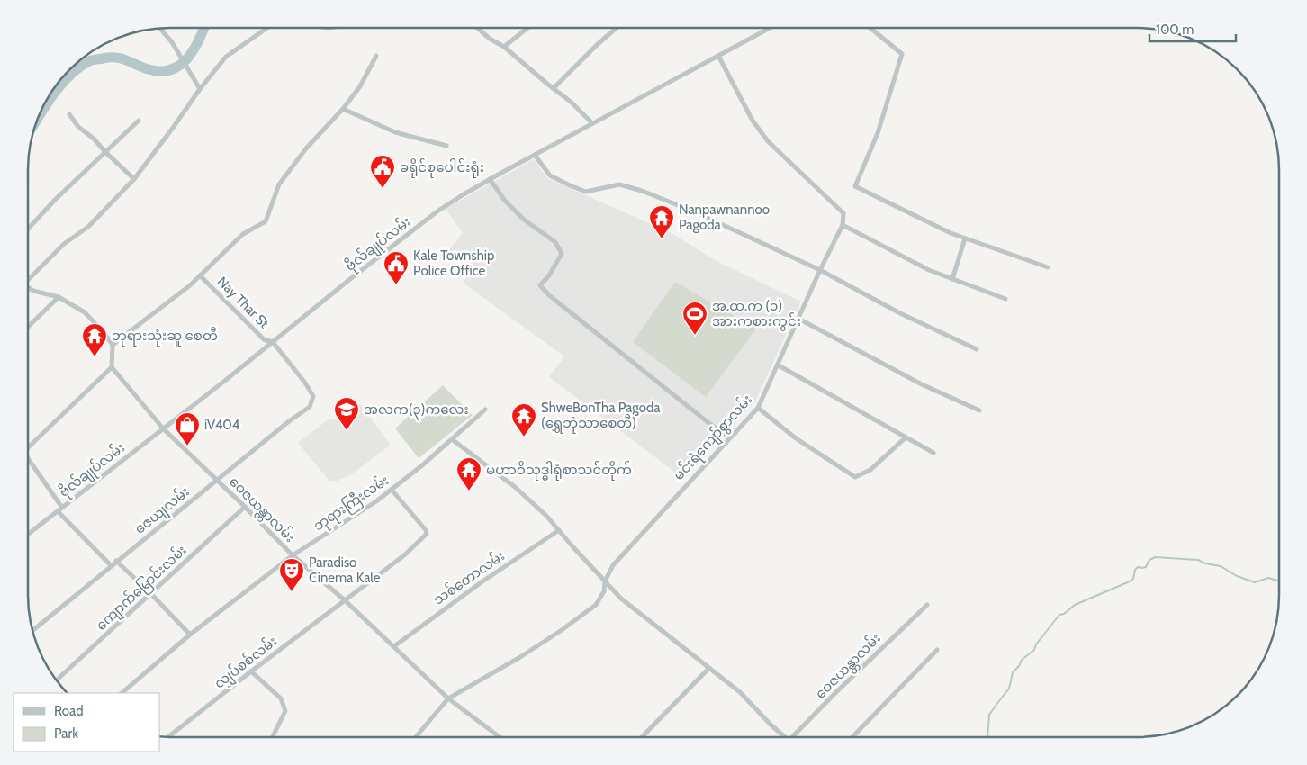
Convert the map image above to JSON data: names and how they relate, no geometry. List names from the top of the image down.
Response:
{
  "streets": {
    "street": [
      "ဗိုလ်ချုပ်လမ်း",
      "Nay Thar St",
      "မင်းရဲကျော်စွာလမ်း",
      "ဘုရားကြီးလမ်း",
      "ဝေဇယန္တာလမ်း",
      "ဇေယျလမ်း",
      "သစ်တောလမ်း",
      "ကျောက်မြောင်းလမ်း",
      "လျှပ်စစ်လမ်း"
    ]
  },
  "crossings": [
    ["ဗိုလ်ချုပ်လမ်း", "Nay Thar St"],
    ["ဗိုလ်ချုပ်လမ်း", "ဝေဇယန္တာလမ်း"],
    ["Nay Thar St", "ဇေယျလမ်း"],
    ["မင်းရဲကျော်စွာလမ်း", "ဝေဇယန္တာလမ်း"],
    ["ဘုရားကြီးလမ်း", "ဝေဇယန္တာလမ်း"],
    ["ဘုရားကြီးလမ်း", "လျှပ်စစ်လမ်း"],
    ["ဝေဇယန္တာလမ်း", "ဇေယျလမ်း"],
    ["ဝေဇယန္တာလမ်း", "သစ်တောလမ်း"],
    ["ဝေဇယန္တာလမ်း", "ကျောက်မြောင်းလမ်း"],
    ["ဝေဇယန္တာလမ်း", "လျှပ်စစ်လမ်း"]
  ],
  "places": {
    "public building": ["ခရိုင်စုပေါင်းရုံး", "Kale Township Police Office"],
    "temple": [
      "Nanpawnannoo Pagoda",
      "ဘုရားသုံးဆူ စေတီ",
      "ShweBonTha Pagoda (ရွှေဘုံသာစေတီ)",
      "မဟာဝိသုဒ္ဓါရုံစာသင်တိုက်"
    ],
    "sports": ["အ.ထ.က (၁) အားကစားကွင်း"],
    "school or university": ["အလက(၃)ကလေး"],
    "shop": ["iV404"],
    "theatre": ["Paradiso Cinema Kale"]
  },
  "legend": ["Road", "Park"],
  "scale_bar": "100 m"
}
